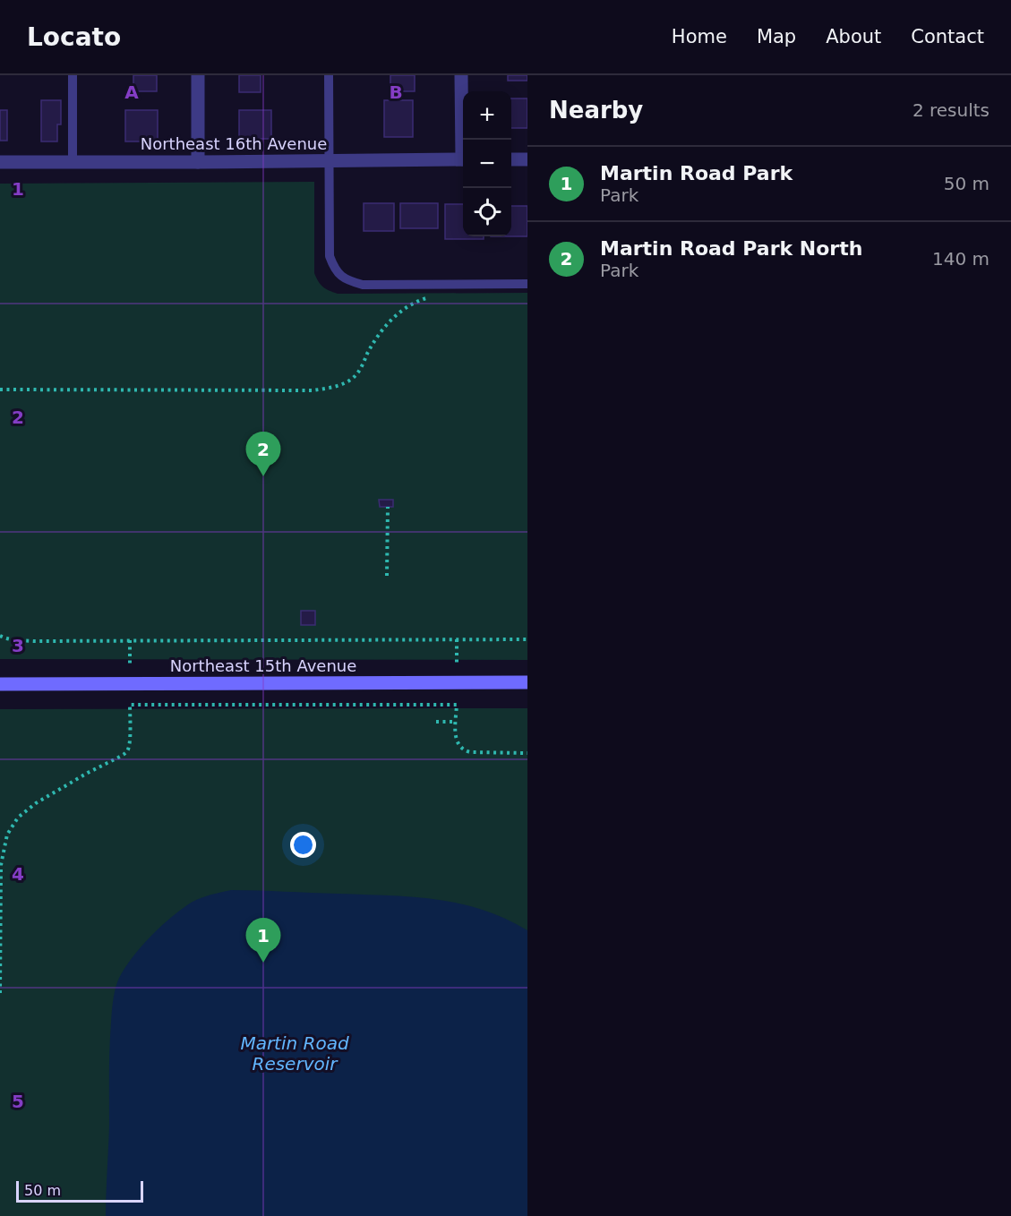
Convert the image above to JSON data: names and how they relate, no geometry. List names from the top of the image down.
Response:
{
  "streets": {
    "street": ["Northeast 16th Avenue", "Northeast 15th Avenue"]
  },
  "water": ["Martin Road Reservoir"],
  "scale_bar": "50 m",
  "page": {
    "header": "Locato",
    "nav": [
      "Home",
      "Map",
      "About",
      "Contact"
    ],
    "heading": ["Nearby", "2 results"],
    "map_buttons": ["+", "−"],
    "list": [
      {
        "mark": "1",
        "name": "Martin Road Park",
        "note": "Park",
        "value": "50 m"
      },
      {
        "mark": "2",
        "name": "Martin Road Park North",
        "note": "Park",
        "value": "140 m"
      }
    ],
    "pins": ["2", "1"],
    "scale": "50 m"
  },
  "grid": {
    "columns": ["A", "B"],
    "rows": [
      "1",
      "2",
      "3",
      "4",
      "5"
    ]
  }
}
